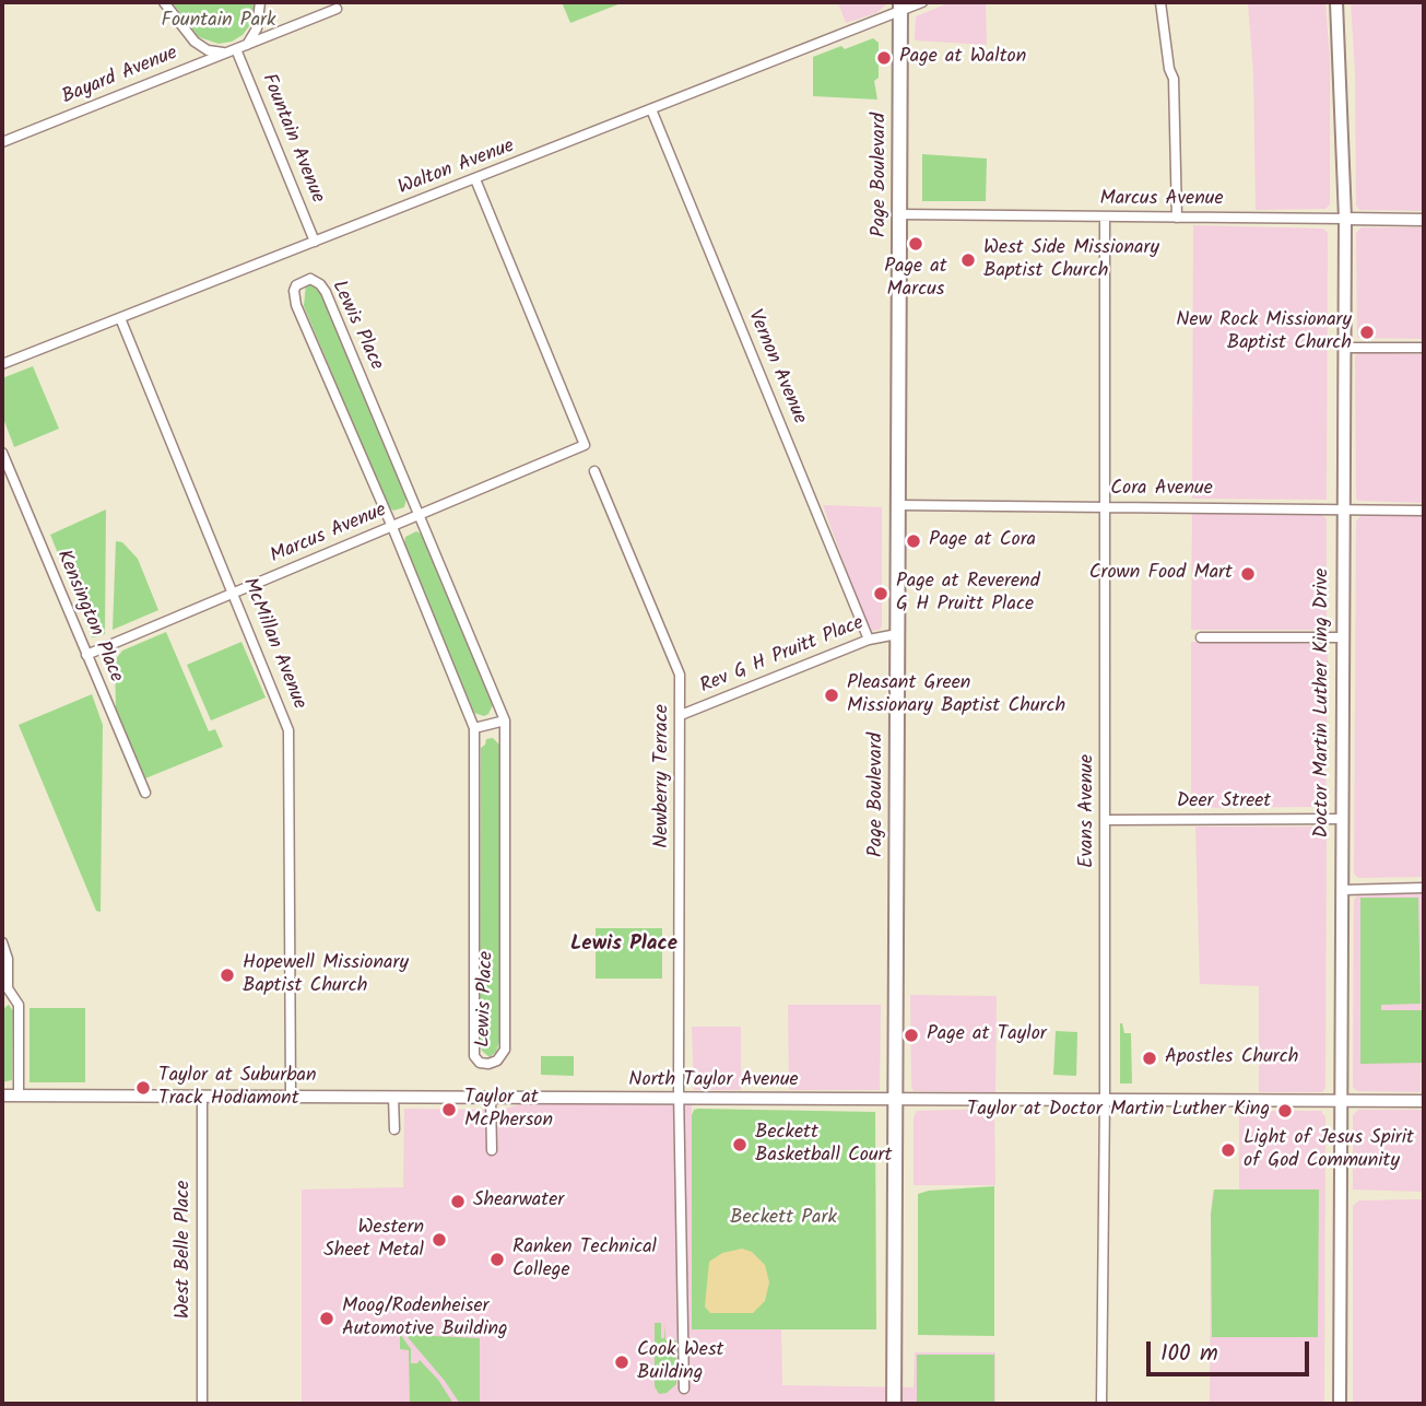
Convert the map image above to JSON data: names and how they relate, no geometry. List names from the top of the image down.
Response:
{
  "streets": {
    "main road": ["Page Boulevard", "Doctor Martin Luther King Drive"],
    "street": [
      "Bayard Avenue",
      "Fountain Avenue",
      "Walton Avenue",
      "Marcus Avenue",
      "Lewis Place",
      "Vernon Avenue",
      "Cora Avenue",
      "Kensington Place",
      "McMillan Avenue",
      "Rev G H Pruitt Place",
      "Newberry Terrace",
      "Deer Street",
      "Evans Avenue",
      "North Taylor Avenue",
      "West Belle Place"
    ]
  },
  "crossings": [
    ["Bayard Avenue", "Fountain Avenue"],
    ["Fountain Avenue", "Walton Avenue"],
    ["Walton Avenue", "Page Boulevard"],
    ["Walton Avenue", "Marcus Avenue"],
    ["Walton Avenue", "Vernon Avenue"],
    ["Walton Avenue", "McMillan Avenue"],
    ["Page Boulevard", "Marcus Avenue"],
    ["Page Boulevard", "Cora Avenue"],
    ["Page Boulevard", "Rev G H Pruitt Place"],
    ["Page Boulevard", "North Taylor Avenue"],
    ["Marcus Avenue", "Lewis Place"],
    ["Marcus Avenue", "Kensington Place"],
    ["Marcus Avenue", "McMillan Avenue"],
    ["Marcus Avenue", "Doctor Martin Luther King Drive"],
    ["Marcus Avenue", "Evans Avenue"],
    ["Vernon Avenue", "Rev G H Pruitt Place"],
    ["Cora Avenue", "Doctor Martin Luther King Drive"],
    ["Cora Avenue", "Evans Avenue"],
    ["McMillan Avenue", "North Taylor Avenue"],
    ["Rev G H Pruitt Place", "Newberry Terrace"],
    ["Doctor Martin Luther King Drive", "Deer Street"],
    ["Doctor Martin Luther King Drive", "North Taylor Avenue"],
    ["Newberry Terrace", "North Taylor Avenue"],
    ["Deer Street", "Evans Avenue"],
    ["Evans Avenue", "North Taylor Avenue"],
    ["North Taylor Avenue", "West Belle Place"]
  ],
  "districts": ["Lewis Place"],
  "parks": ["Fountain Park", "Beckett Park"],
  "places": [
    "Page at Walton",
    "Page at Marcus",
    "West Side Missionary Baptist Church",
    "New Rock Missionary Baptist Church",
    "Page at Cora",
    "Crown Food Mart",
    "Page at Reverend G H Pruitt Place",
    "Pleasant Green Missionary Baptist Church",
    "Hopewell Missionary Baptist Church",
    "Page at Taylor",
    "Apostles Church",
    "Taylor at Suburban Track Hodiamont",
    "Taylor at McPherson",
    "Taylor at Doctor Martin Luther King",
    "Beckett Basketball Court",
    "Light of Jesus Spirit of God Community",
    "Shearwater",
    "Western Sheet Metal",
    "Ranken Technical College",
    "Moog/Rodenheiser Automotive Building",
    "Cook West Building"
  ],
  "scale_bar": "100 m"
}
